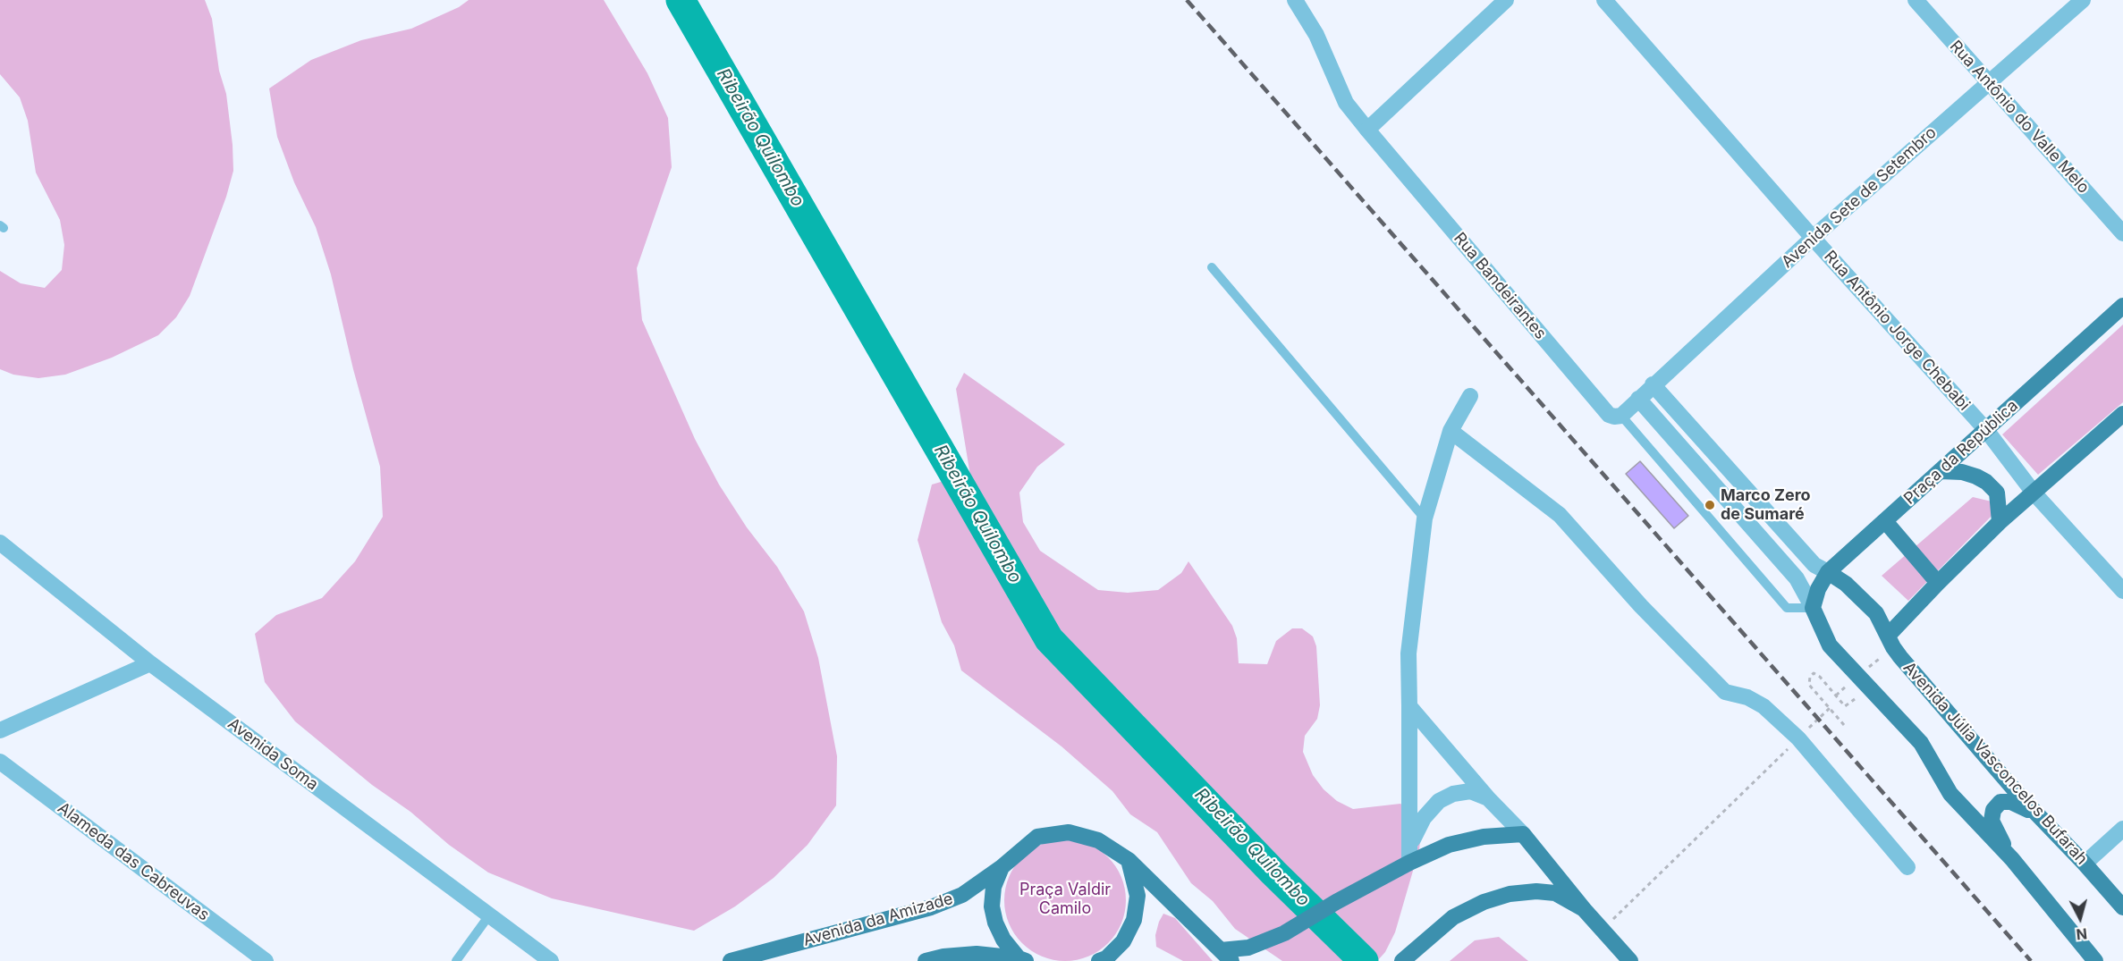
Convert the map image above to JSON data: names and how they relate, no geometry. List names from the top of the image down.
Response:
{
  "streets": {
    "main road": ["Praça da República", "Avenida Júlia Vasconcelos Bufarah", "Avenida da Amizade"],
    "street": [
      "Rua Antônio do Valle Melo",
      "Avenida Sete de Setembro",
      "Rua Bandeirantes",
      "Rua Antônio Jorge Chebabi",
      "Avenida Soma",
      "Alameda das Cabreuvas"
    ]
  },
  "crossings": [
    ["Rua Antônio do Valle Melo", "Avenida Sete de Setembro"],
    ["Avenida Sete de Setembro", "Rua Antônio Jorge Chebabi"],
    ["Avenida Sete de Setembro", "Avenida Júlia Vasconcelos Bufarah"],
    ["Rua Antônio Jorge Chebabi", "Praça da República"],
    ["Praça da República", "Avenida Júlia Vasconcelos Bufarah"]
  ],
  "water": ["Ribeirão Quilombo"],
  "parks": ["Praça Valdir Camilo"],
  "places": ["Marco Zero de Sumaré"],
  "north": "bottom"
}
